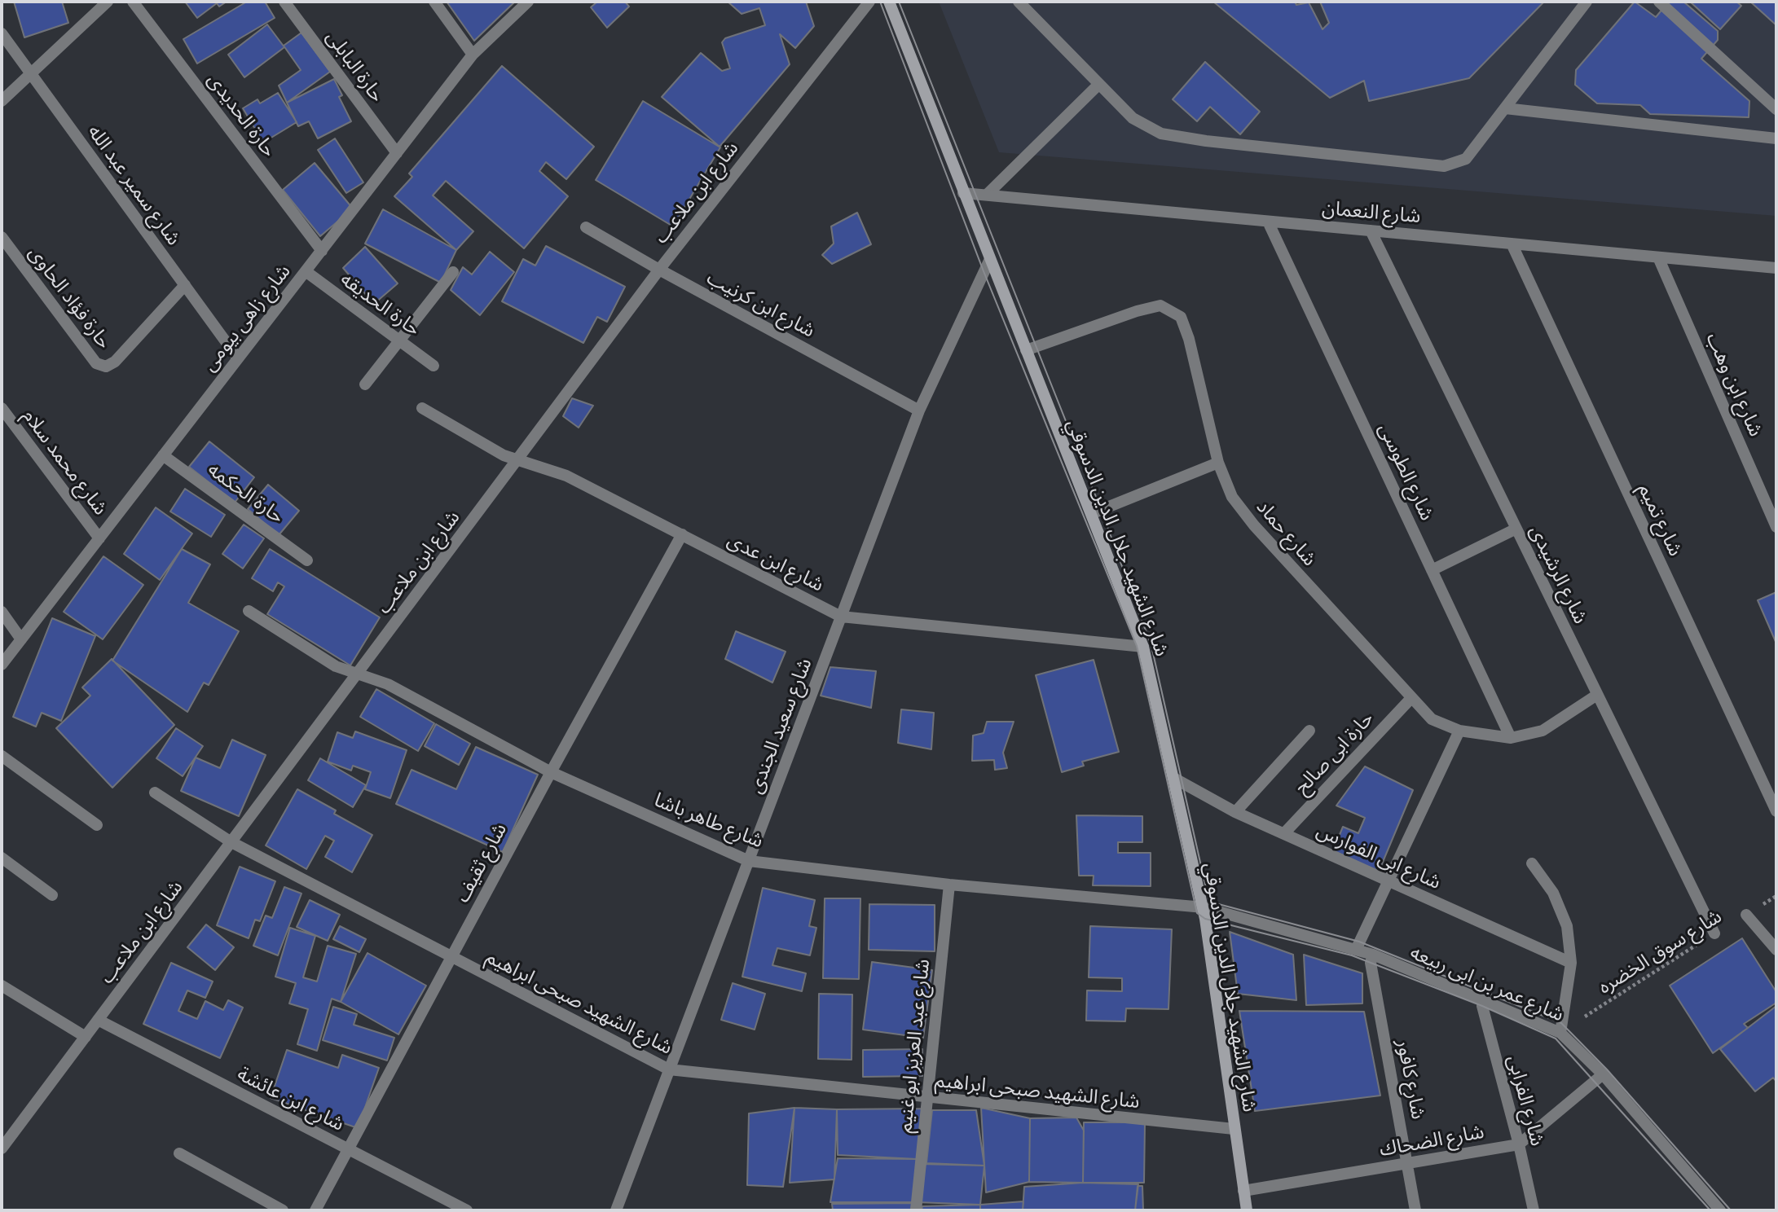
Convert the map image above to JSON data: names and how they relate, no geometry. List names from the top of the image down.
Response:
{
  "streets": {
    "main road": ["شارع الشهيد جلال الدين الدسوقي"],
    "street": [
      "حارة البابلى",
      "حارة الحديدى",
      "شارع سمير عبد الله",
      "شارع ابن ملاعب",
      "شارع النعمان",
      "حارة فؤاد الحاوى",
      "حارة الحديقه",
      "شارع ابن كرنيب",
      "شارع زاهى بيومى",
      "شارع ابن وهب",
      "شارع محمد سلام",
      "شارع الطوسى",
      "حارة الحكمه",
      "شارع تميم",
      "شارع حماد",
      "شارع ابن عدى",
      "شارع الرشيدى",
      "شارع سعيد الجندى",
      "حارة ابى صالح",
      "شارع طاهر باشا",
      "شارع ابى الفوارس",
      "شارع ثقيف",
      "شارع عمر بن ابى ربيعه",
      "شارع الشهيد صبحى ابراهيم",
      "شارع عبد العزيز ابو غنيم",
      "شارع كافور",
      "شارع ابن عائشة",
      "شارع الفرابى",
      "شارع الضحاك"
    ],
    "path": ["شارع سوق الخضره"]
  },
  "crossings": [
    ["حارة البابلى", "شارع زاهى بيومى"],
    ["حارة الحديدى", "شارع زاهى بيومى"],
    ["شارع سمير عبد الله", "حارة فؤاد الحاوى"],
    ["شارع سمير عبد الله", "شارع زاهى بيومى"],
    ["شارع ابن ملاعب", "شارع ابن كرنيب"],
    ["شارع ابن ملاعب", "شارع ابن عدى"],
    ["شارع ابن ملاعب", "شارع طاهر باشا"],
    ["شارع ابن ملاعب", "شارع الشهيد صبحى ابراهيم"],
    ["شارع ابن ملاعب", "شارع ابن عائشة"],
    ["شارع النعمان", "شارع ابن وهب"],
    ["شارع النعمان", "شارع الطوسى"],
    ["شارع النعمان", "شارع تميم"],
    ["شارع النعمان", "شارع الشهيد جلال الدين الدسوقي"],
    ["شارع النعمان", "شارع الرشيدى"],
    ["حارة الحديقه", "شارع زاهى بيومى"],
    ["شارع ابن كرنيب", "شارع سعيد الجندى"],
    ["شارع زاهى بيومى", "شارع محمد سلام"],
    ["شارع زاهى بيومى", "حارة الحكمه"],
    ["شارع الطوسى", "شارع حماد"],
    ["شارع حماد", "شارع الشهيد جلال الدين الدسوقي"],
    ["شارع حماد", "شارع الرشيدى"],
    ["شارع حماد", "حارة ابى صالح"],
    ["شارع الشهيد جلال الدين الدسوقي", "شارع ابن عدى"],
    ["شارع الشهيد جلال الدين الدسوقي", "شارع سعيد الجندى"],
    ["شارع الشهيد جلال الدين الدسوقي", "شارع طاهر باشا"],
    ["شارع الشهيد جلال الدين الدسوقي", "شارع ابى الفوارس"],
    ["شارع الشهيد جلال الدين الدسوقي", "شارع عمر بن ابى ربيعه"],
    ["شارع الشهيد جلال الدين الدسوقي", "شارع الشهيد صبحى ابراهيم"],
    ["شارع الشهيد جلال الدين الدسوقي", "شارع الضحاك"],
    ["شارع ابن عدى", "شارع سعيد الجندى"],
    ["شارع ابن عدى", "شارع ثقيف"],
    ["شارع الرشيدى", "شارع سوق الخضره"],
    ["شارع سعيد الجندى", "شارع طاهر باشا"],
    ["شارع سعيد الجندى", "شارع الشهيد صبحى ابراهيم"],
    ["حارة ابى صالح", "شارع ابى الفوارس"],
    ["شارع طاهر باشا", "شارع ثقيف"],
    ["شارع طاهر باشا", "شارع عمر بن ابى ربيعه"],
    ["شارع طاهر باشا", "شارع عبد العزيز ابو غنيم"],
    ["شارع ثقيف", "شارع الشهيد صبحى ابراهيم"],
    ["شارع ثقيف", "شارع ابن عائشة"],
    ["شارع سوق الخضره", "شارع عمر بن ابى ربيعه"],
    ["شارع عمر بن ابى ربيعه", "شارع كافور"],
    ["شارع عمر بن ابى ربيعه", "شارع الفرابى"],
    ["شارع الشهيد صبحى ابراهيم", "شارع عبد العزيز ابو غنيم"],
    ["شارع كافور", "شارع الضحاك"],
    ["شارع الفرابى", "شارع الضحاك"]
  ]
}
